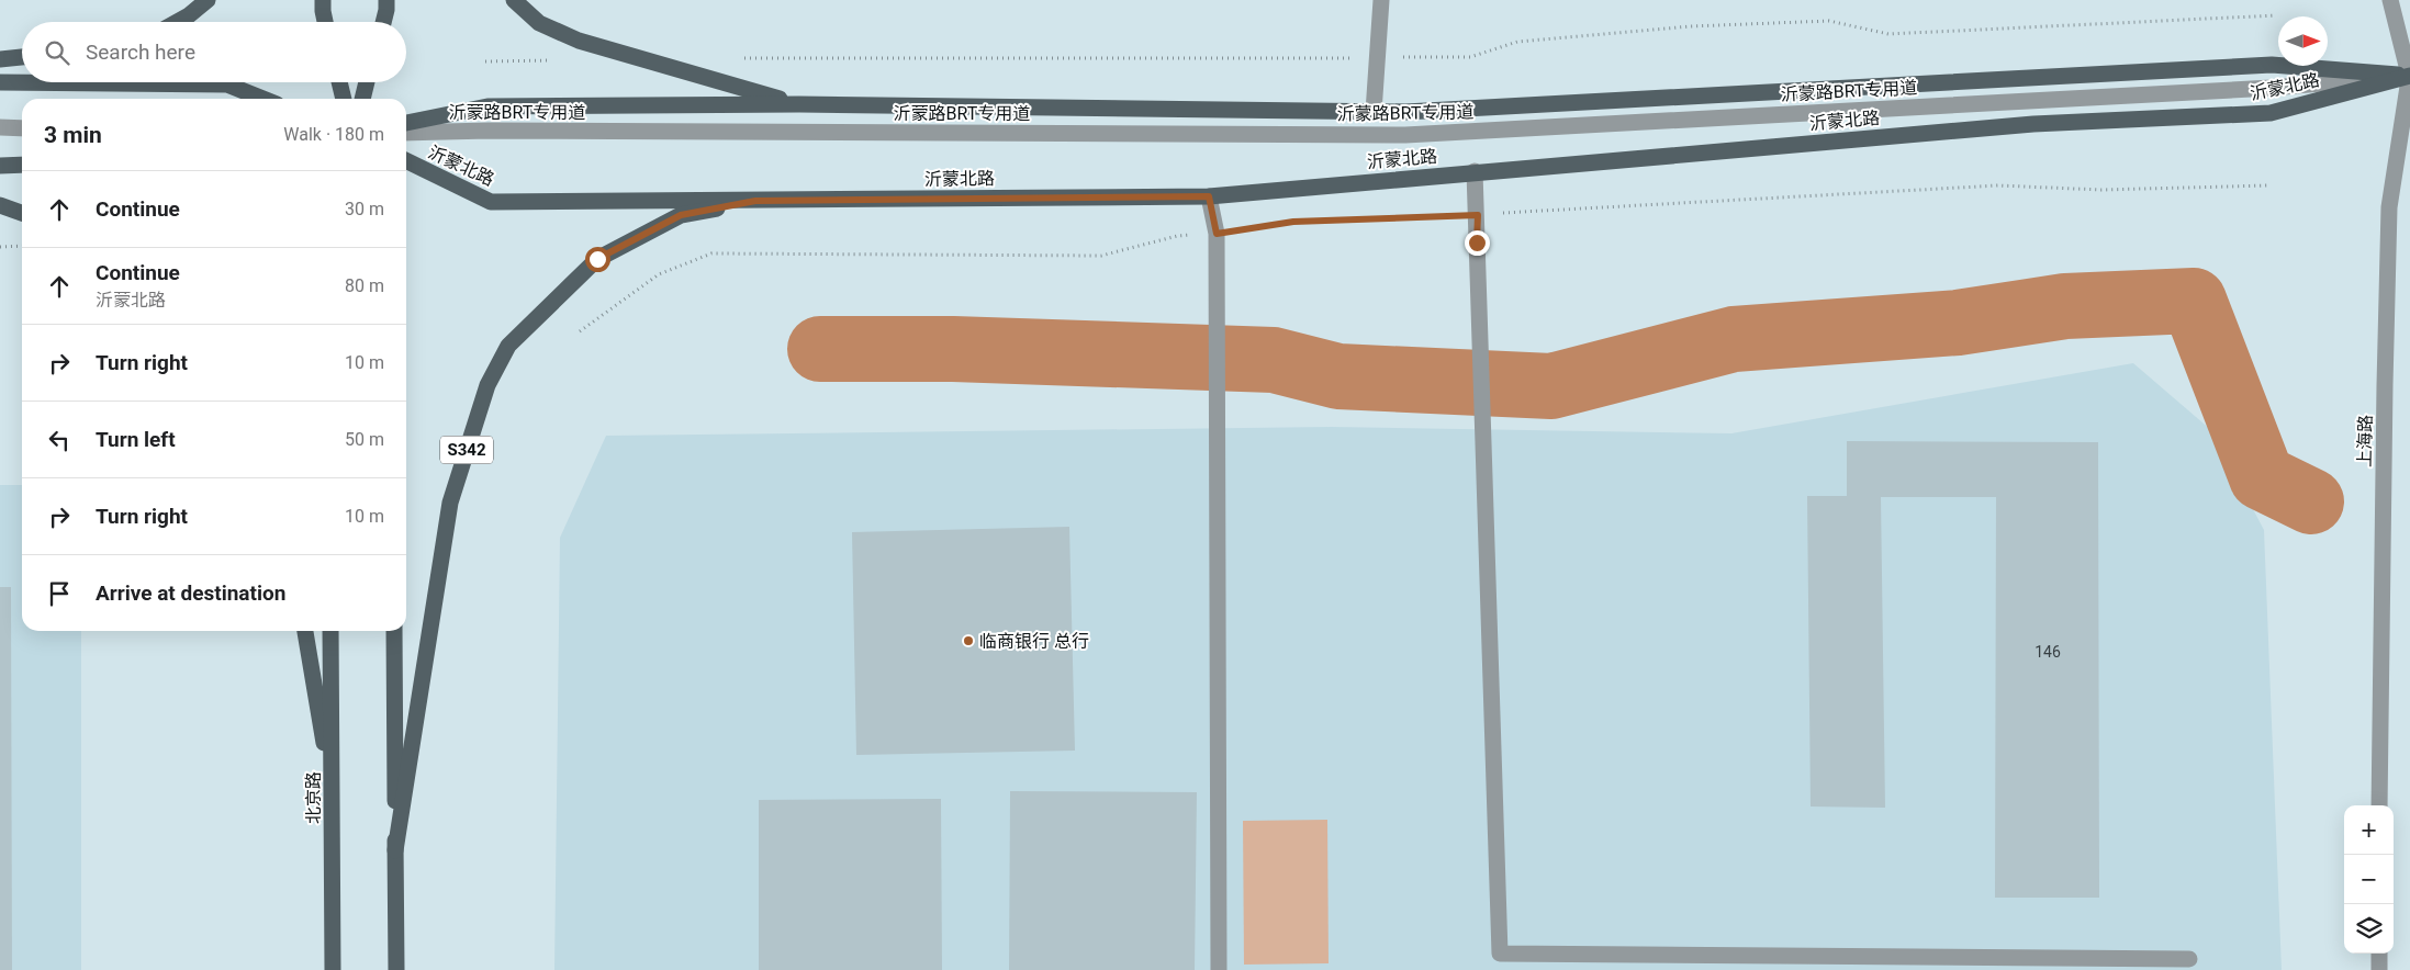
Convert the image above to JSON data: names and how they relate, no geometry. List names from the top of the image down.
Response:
{
  "streets": {
    "main road": ["沂蒙北路", "S342", "北京路"],
    "street": ["沂蒙路BRT专用道", "上海路"]
  },
  "crossings": [
    ["沂蒙北路", "沂蒙路BRT专用道"],
    ["沂蒙北路", "上海路"],
    ["沂蒙北路", "S342"],
    ["沂蒙路BRT专用道", "上海路"]
  ],
  "places": ["临商银行 总行"],
  "house_numbers": ["146"],
  "north": "right",
  "page": {
    "search": "Search here",
    "heading": ["3 min", "Walk · 180 m"],
    "list": [
      ["Continue", "30 m"],
      ["Continue", "沂蒙北路", "80 m"],
      ["Turn right", "10 m"],
      ["Turn left", "50 m"],
      ["Turn right", "10 m"],
      "Arrive at destination"
    ],
    "map_buttons": ["+", "−"]
  }
}
